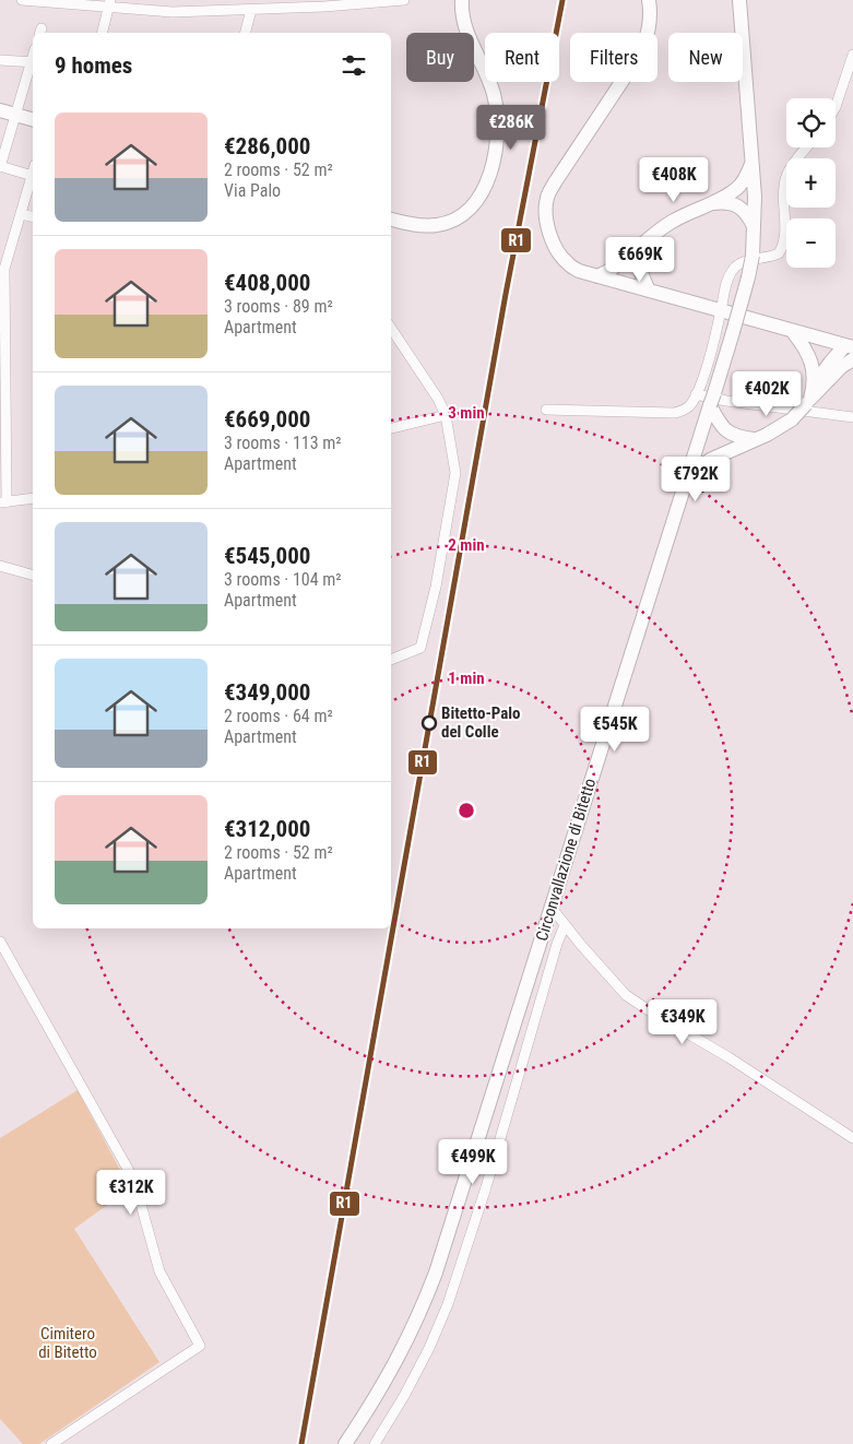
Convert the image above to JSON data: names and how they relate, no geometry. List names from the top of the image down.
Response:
{
  "streets": {
    "main road": ["Circonvallazione di Bitetto"]
  },
  "parks": ["Cimitero di Bitetto"],
  "places": ["Bitetto-Palo del Colle"],
  "lines": ["transit line R1"],
  "page": {
    "chip": [
      "Buy",
      "Rent",
      "Filters",
      "New"
    ],
    "heading": "9 homes",
    "map_buttons": ["+", "−"],
    "list": [
      {
        "name": "€286,000",
        "note": "2 rooms · 52 m² · Via Palo"
      },
      {
        "name": "€408,000",
        "note": "3 rooms · 89 m² · Apartment"
      },
      {
        "name": "€669,000",
        "note": "3 rooms · 113 m² · Apartment"
      },
      {
        "name": "€545,000",
        "note": "3 rooms · 104 m² · Apartment"
      },
      {
        "name": "€349,000",
        "note": "2 rooms · 64 m² · Apartment"
      },
      {
        "name": "€312,000",
        "note": "2 rooms · 52 m² · Apartment"
      }
    ],
    "price": [
      "€286K",
      "€408K",
      "€669K",
      "€402K",
      "€792K",
      "€545K",
      "€349K",
      "€499K",
      "€312K"
    ]
  },
  "rings": ["3 min", "2 min", "1 min"]
}
